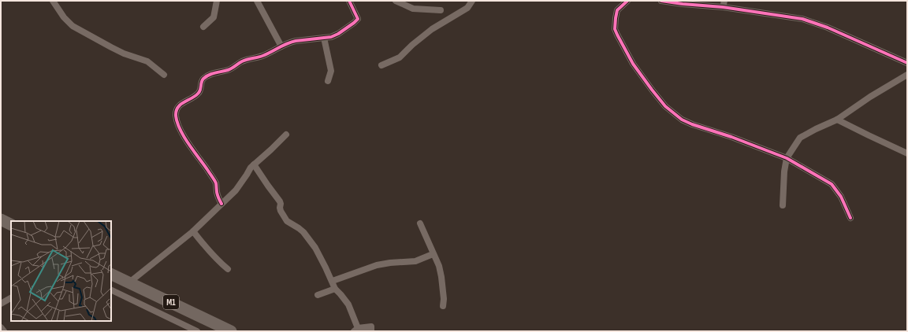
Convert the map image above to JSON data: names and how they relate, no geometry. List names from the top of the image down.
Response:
{
  "streets": {
    "highway": ["M1"]
  }
}
